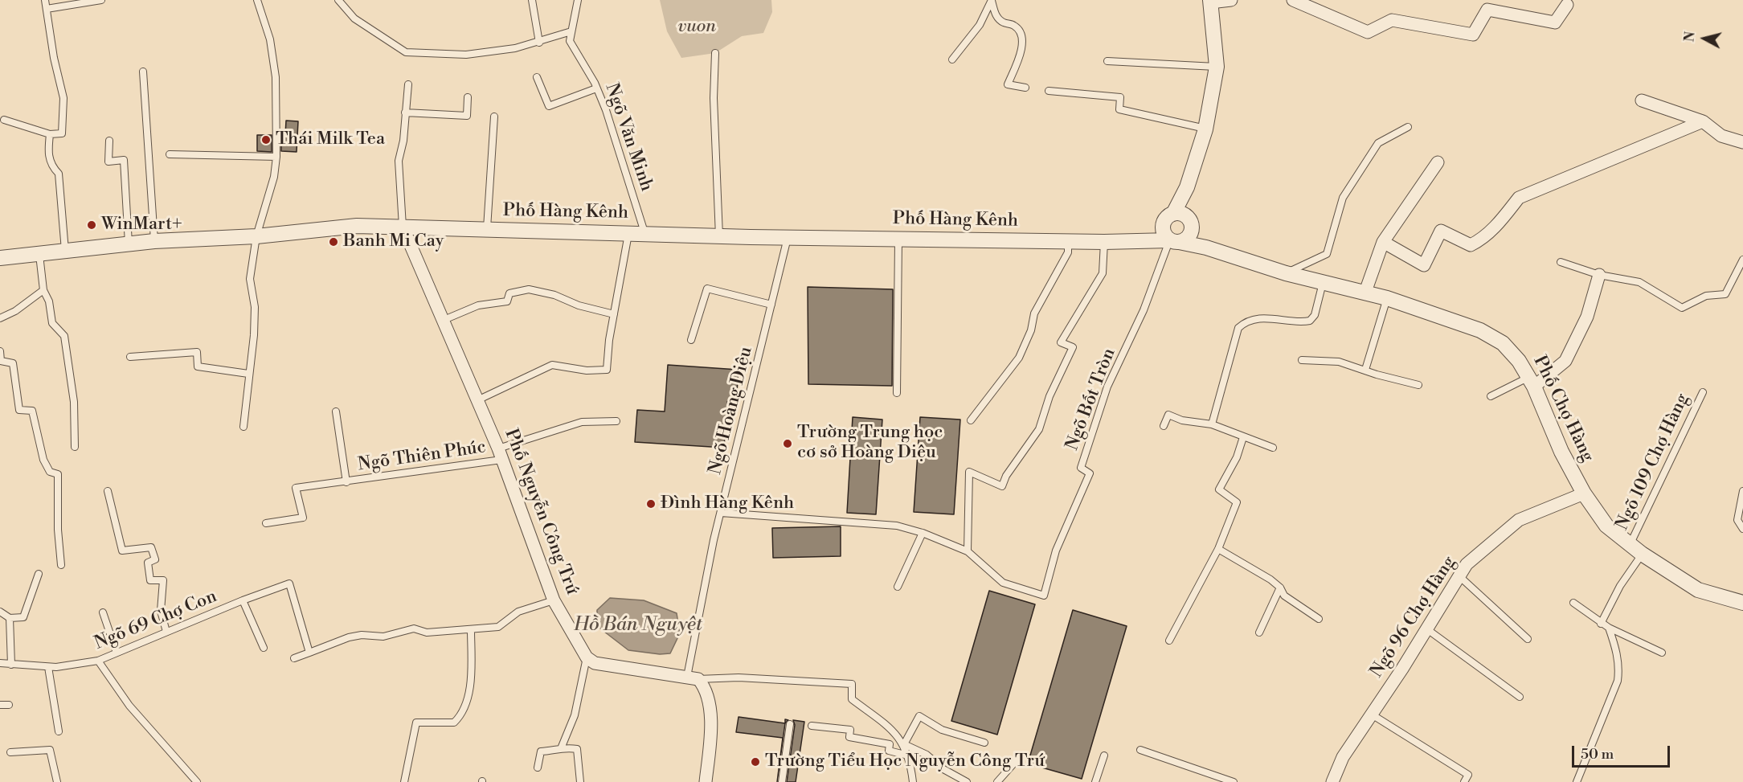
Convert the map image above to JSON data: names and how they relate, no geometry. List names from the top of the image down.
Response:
{
  "streets": {
    "street": [
      "Phố Hàng Kênh",
      "Phố Chợ Hàng",
      "Phố Nguyễn Công Trứ",
      "Ngõ 96 Chợ Hàng"
    ],
    "lane": [
      "Ngõ Văn Minh",
      "Ngõ Bốt Tròn",
      "Ngõ Hoàng Diệu",
      "Ngõ Thiên Phúc",
      "Ngõ 109 Chợ Hàng",
      "Ngõ 69 Chợ Con"
    ]
  },
  "crossings": [
    ["Ngõ Văn Minh", "Phố Hàng Kênh"],
    ["Phố Hàng Kênh", "Ngõ Bốt Tròn"],
    ["Phố Hàng Kênh", "Phố Chợ Hàng"],
    ["Phố Hàng Kênh", "Ngõ Hoàng Diệu"],
    ["Phố Hàng Kênh", "Phố Nguyễn Công Trứ"],
    ["Ngõ Bốt Tròn", "Phố Chợ Hàng"],
    ["Ngõ Bốt Tròn", "Ngõ Hoàng Diệu"],
    ["Phố Chợ Hàng", "Ngõ 109 Chợ Hàng"],
    ["Phố Chợ Hàng", "Ngõ 96 Chợ Hàng"],
    ["Ngõ Thiên Phúc", "Phố Nguyễn Công Trứ"]
  ],
  "water": ["Hồ Bán Nguyệt"],
  "parks": ["vuon"],
  "places": [
    "Thái Milk Tea",
    "WinMart+",
    "Banh Mi Cay",
    "Trường Trung học cơ sở Hoàng Diệu",
    "Đình Hàng Kênh",
    "Trường Tiểu Học Nguyễn Công Trứ"
  ],
  "scale_bar": "50 m",
  "north": "left"
}
